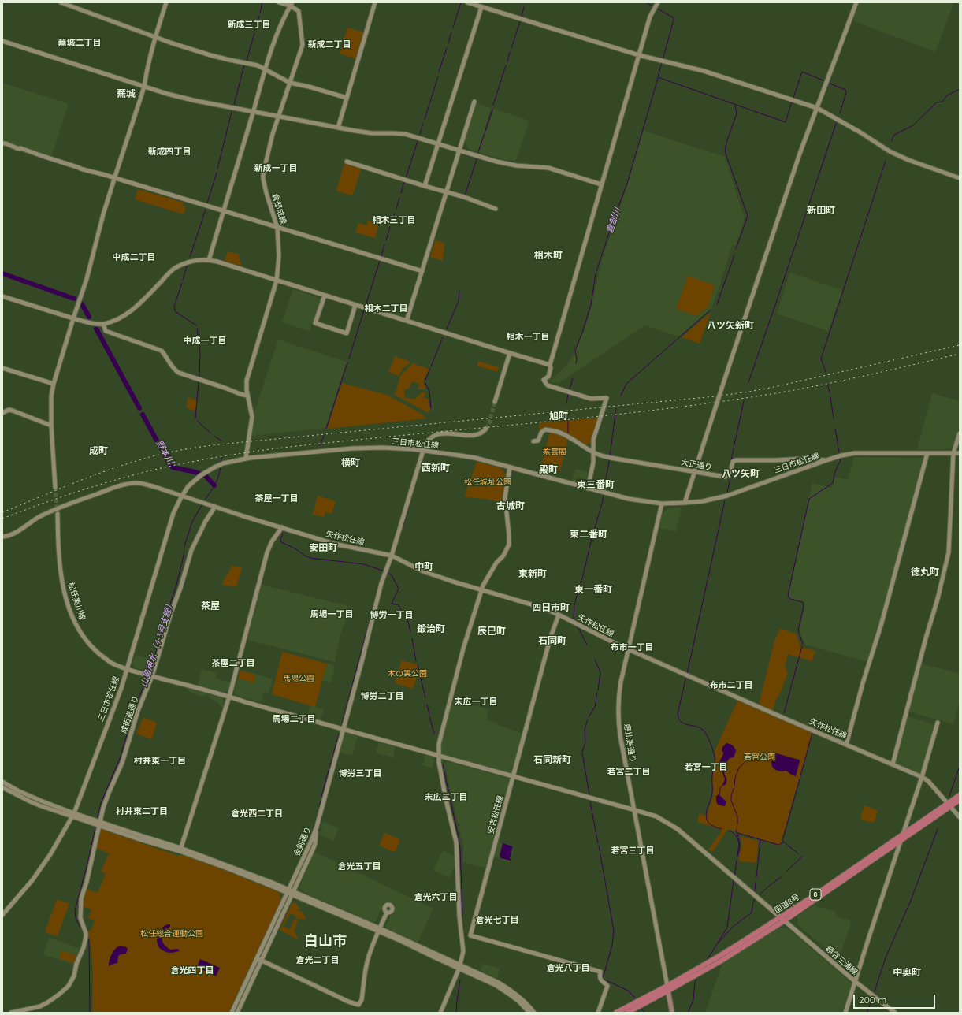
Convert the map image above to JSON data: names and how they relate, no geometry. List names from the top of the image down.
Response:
{
  "streets": {
    "highway": ["8", "国道8号"],
    "street": [
      "倉部成線",
      "三日市松任線",
      "大正通り",
      "矢作松任線",
      "松任美川線",
      "成街道通り",
      "恵比寿通り",
      "安吉松任線",
      "金剣通り",
      "額谷三浦線"
    ]
  },
  "crossings": [
    ["倉部成線", "三日市松任線"],
    ["三日市松任線", "大正通り"],
    ["三日市松任線", "矢作松任線"],
    ["三日市松任線", "松任美川線"],
    ["三日市松任線", "恵比寿通り"],
    ["矢作松任線", "成街道通り"],
    ["矢作松任線", "恵比寿通り"],
    ["矢作松任線", "安吉松任線"],
    ["矢作松任線", "国道8号"],
    ["松任美川線", "成街道通り"],
    ["松任美川線", "額谷三浦線"],
    ["恵比寿通り", "国道8号"],
    ["恵比寿通り", "額谷三浦線"],
    ["安吉松任線", "額谷三浦線"],
    ["国道8号", "額谷三浦線"]
  ],
  "districts": [
    "新成三丁目",
    "蕪城二丁目",
    "新成二丁目",
    "蕪城",
    "新成四丁目",
    "新成一丁目",
    "新田町",
    "相木三丁目",
    "相木町",
    "中成二丁目",
    "相木二丁目",
    "八ツ矢新町",
    "相木一丁目",
    "中成一丁目",
    "旭町",
    "成町",
    "横町",
    "西新町",
    "殿町",
    "八ツ矢町",
    "東三番町",
    "茶屋一丁目",
    "古城町",
    "東二番町",
    "安田町",
    "中町",
    "徳丸町",
    "東新町",
    "東一番町",
    "茶屋",
    "四日市町",
    "馬場一丁目",
    "博労一丁目",
    "鍛治町",
    "辰巳町",
    "石同町",
    "布市一丁目",
    "茶屋二丁目",
    "布市二丁目",
    "博労二丁目",
    "末広一丁目",
    "馬場二丁目",
    "石同新町",
    "村井東一丁目",
    "若宮一丁目",
    "若宮二丁目",
    "博労三丁目",
    "末広二丁目",
    "村井東二丁目",
    "倉光西二丁目",
    "若宮三丁目",
    "倉光五丁目",
    "倉光六丁目",
    "倉光七丁目",
    "白山市",
    "倉光二丁目",
    "倉光八丁目",
    "倉光四丁目",
    "中奥町"
  ],
  "water": ["倉部川", "野本川", "山島用水（4-3号支線）"],
  "parks": [
    "紫雲閣",
    "松任城址公園",
    "木の実公園",
    "馬場公園",
    "若宮公園",
    "松任総合運動公園"
  ],
  "scale_bar": "200 m"
}
